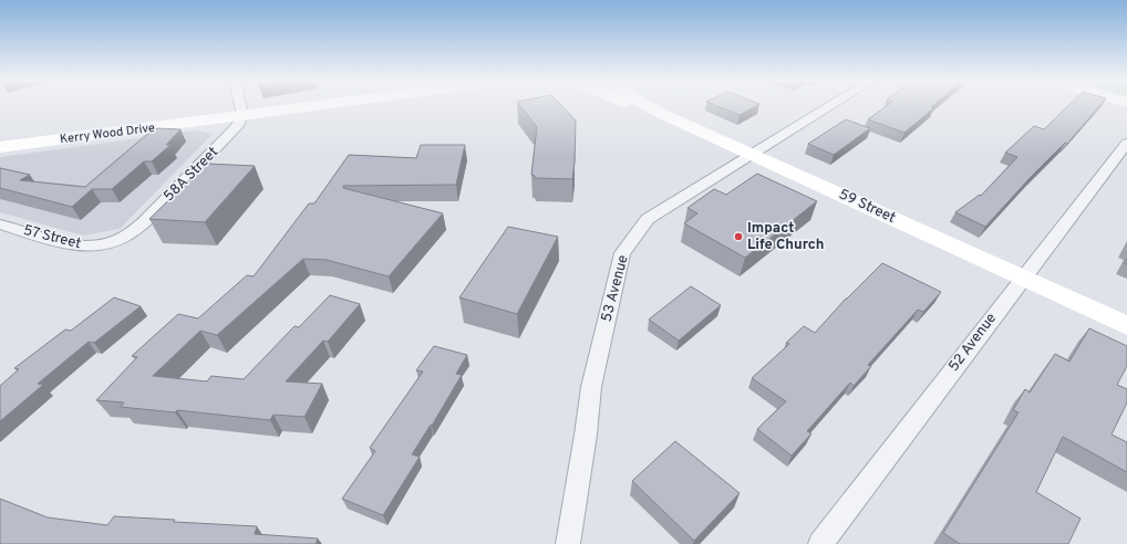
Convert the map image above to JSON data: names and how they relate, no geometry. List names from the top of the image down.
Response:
{
  "streets": {
    "street": [
      "Kerry Wood Drive",
      "58A Street",
      "59 Street",
      "57 Street",
      "53 Avenue",
      "52 Avenue"
    ]
  },
  "crossings": [
    ["Kerry Wood Drive", "58A Street"],
    ["58A Street", "57 Street"],
    ["59 Street", "53 Avenue"],
    ["59 Street", "52 Avenue"]
  ],
  "places": ["Impact Life Church"]
}
